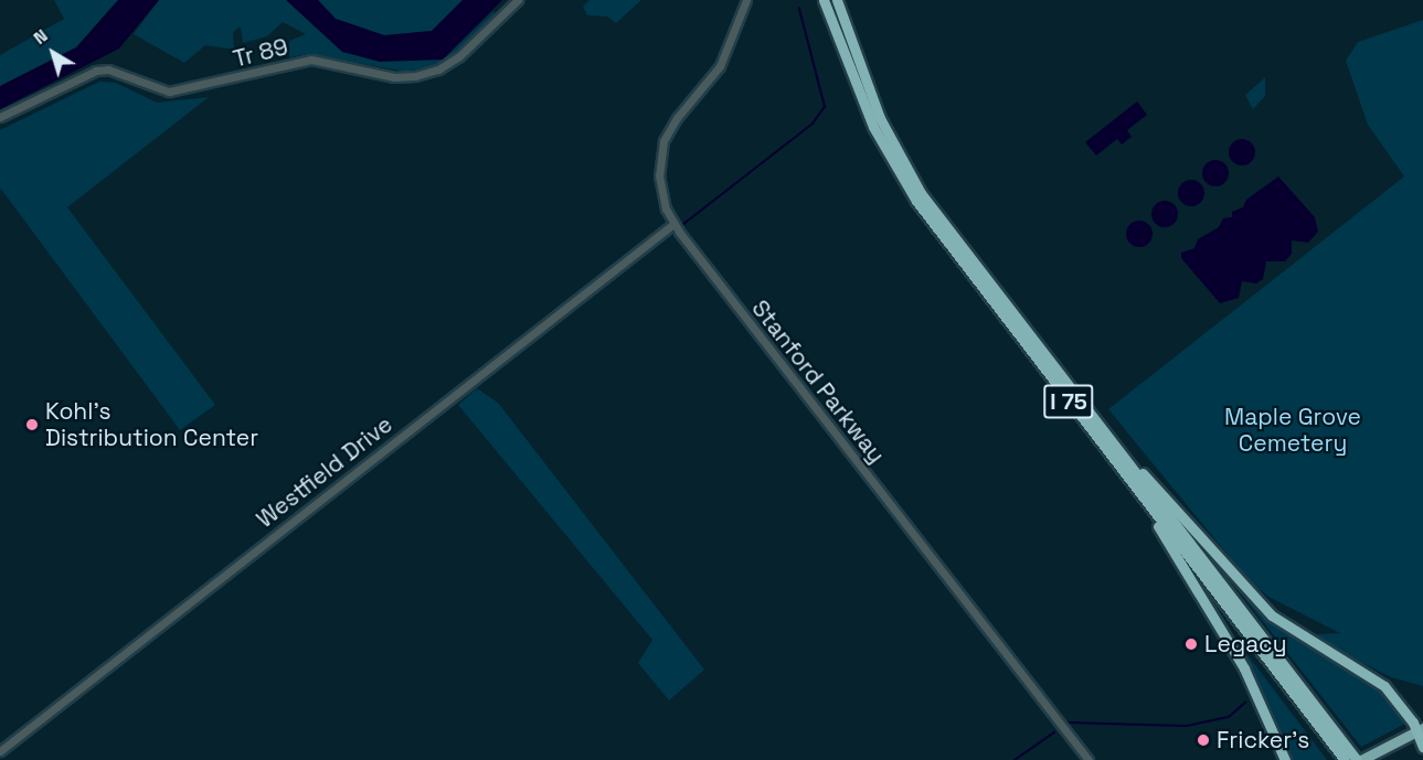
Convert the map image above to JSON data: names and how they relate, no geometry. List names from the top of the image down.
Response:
{
  "streets": {
    "highway": ["I 75"],
    "street": ["Tr 89", "Stanford Parkway", "Westfield Drive"]
  },
  "crossings": [
    ["Stanford Parkway", "Westfield Drive"]
  ],
  "parks": ["Maple Grove Cemetery"],
  "places": ["Kohl’s Distribution Center", "Legacy", "Fricker's"],
  "north": "top left"
}
